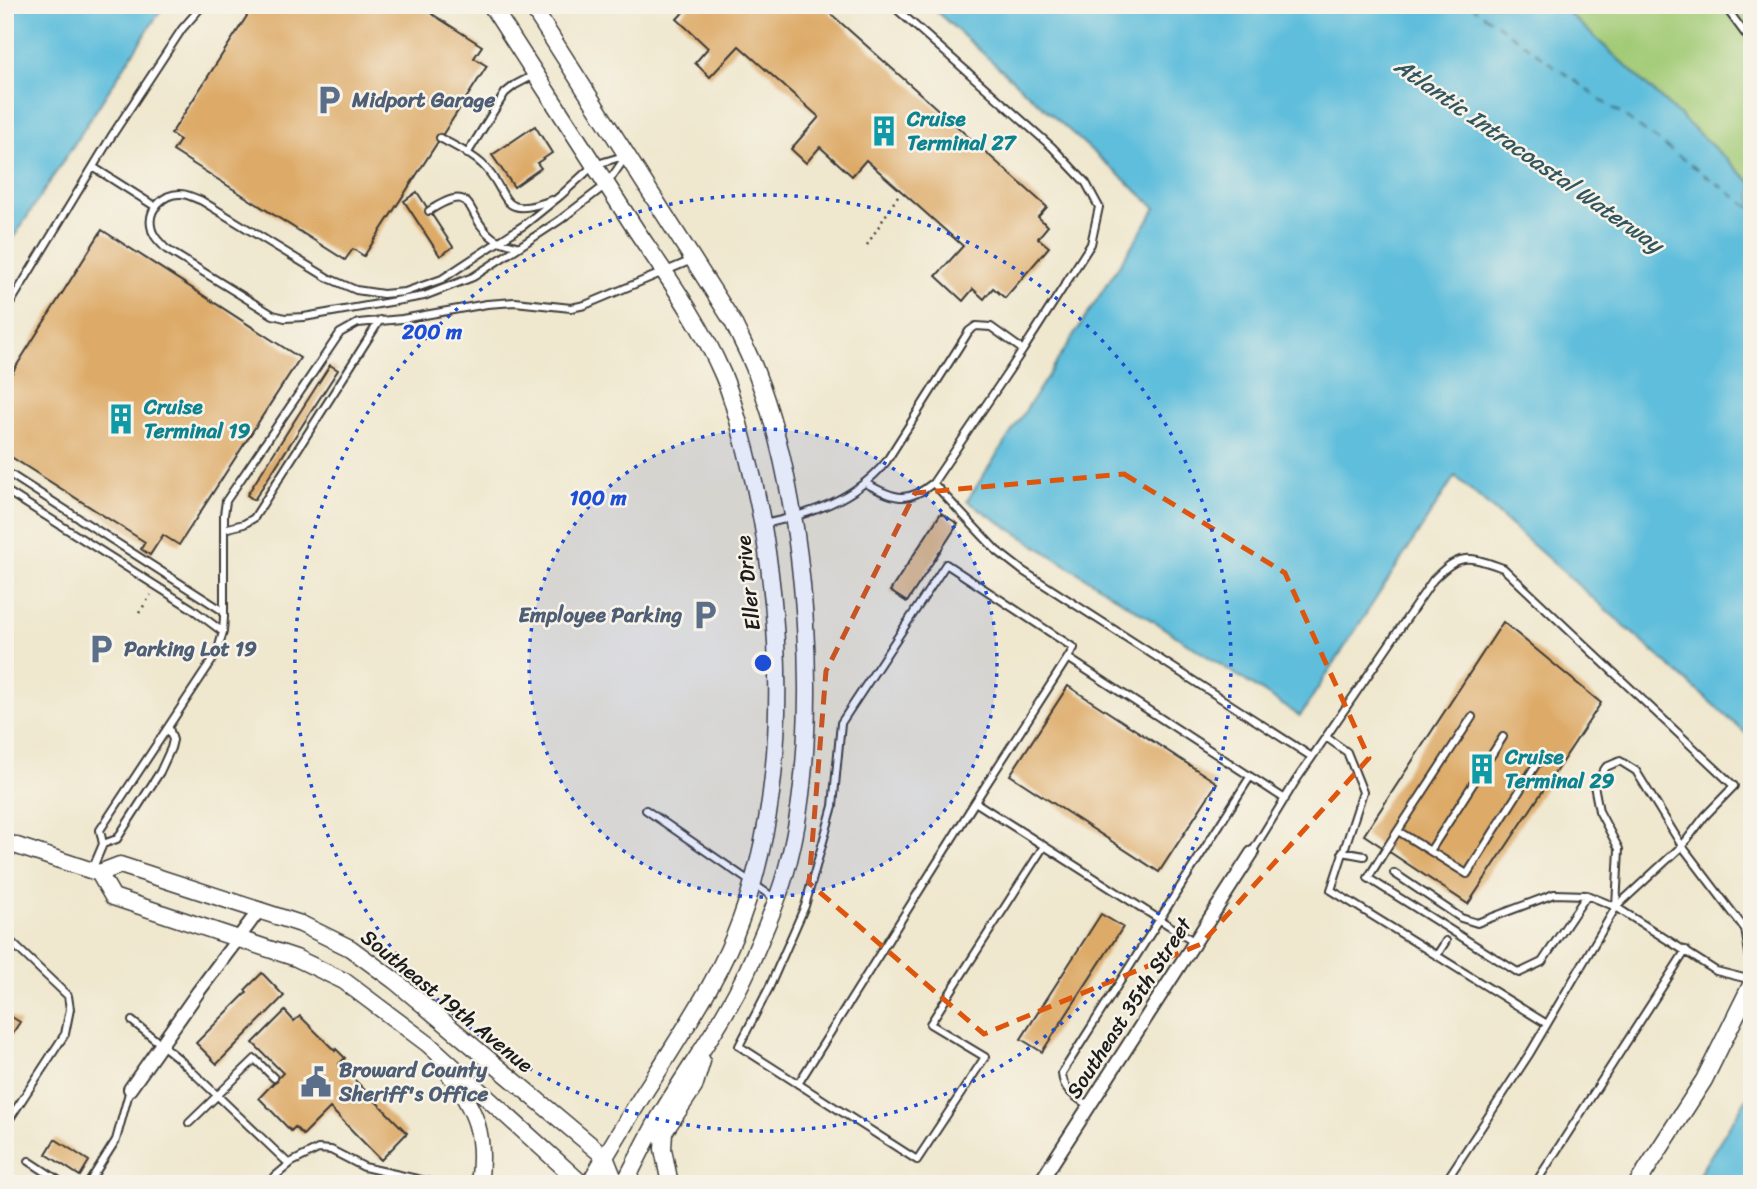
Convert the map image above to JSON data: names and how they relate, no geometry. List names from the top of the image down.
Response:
{
  "streets": {
    "street": ["Eller Drive", "Southeast 19th Avenue", "Southeast 35th Street"]
  },
  "crossings": [
    ["Eller Drive", "Southeast 19th Avenue"]
  ],
  "water": ["Atlantic Intracoastal Waterway"],
  "places": {
    "parking": ["Midport Garage", "Employee Parking", "Parking Lot 19"],
    "building": ["Cruise Terminal 27", "Cruise Terminal 19", "Cruise Terminal 29"],
    "public building": ["Broward County Sheriff's Office"]
  },
  "rings": ["200 m", "100 m"]
}
